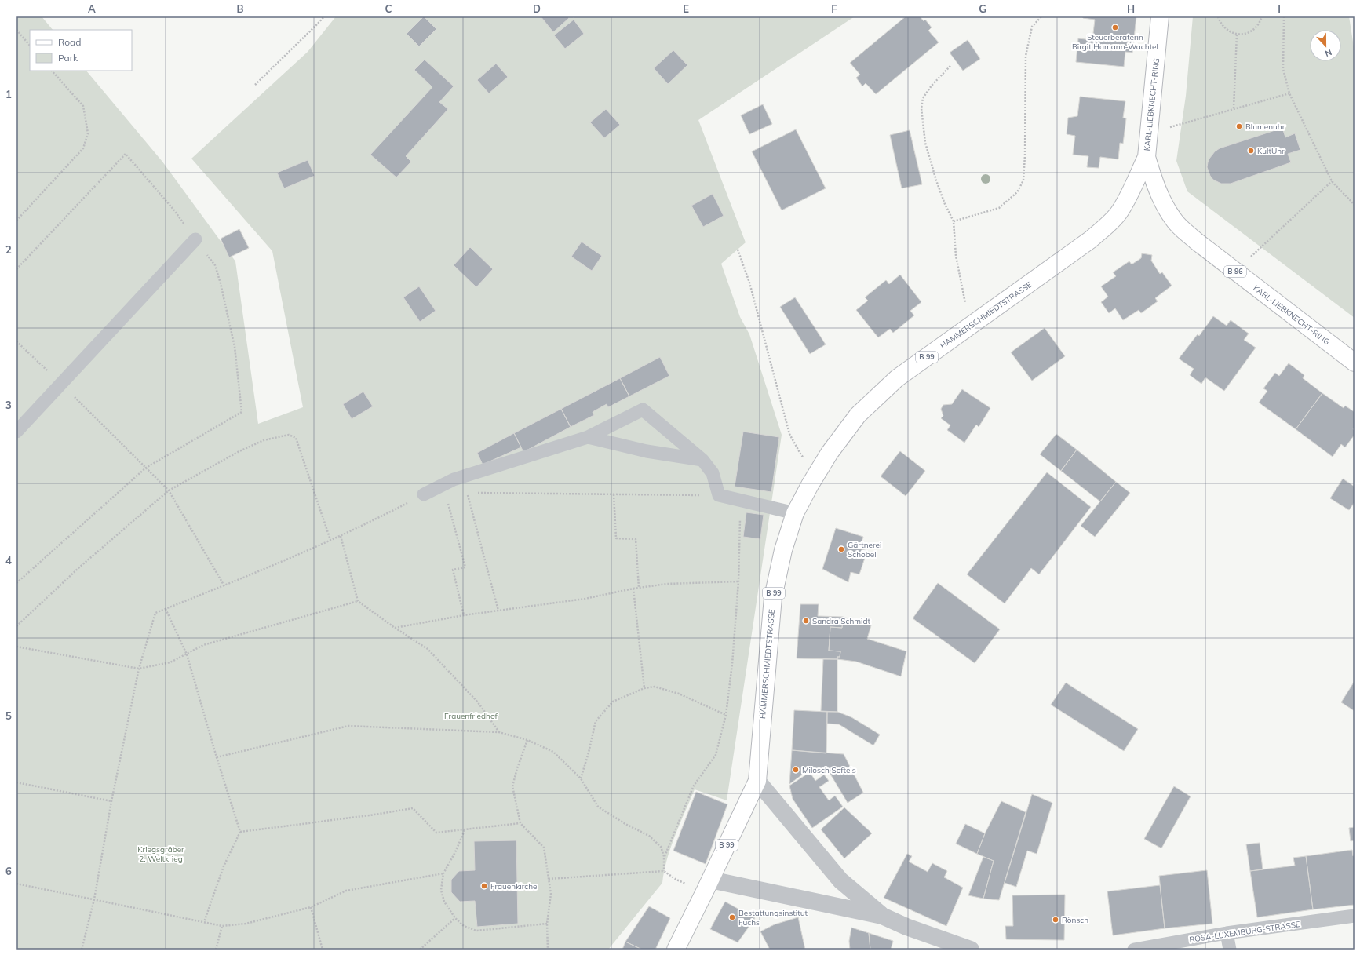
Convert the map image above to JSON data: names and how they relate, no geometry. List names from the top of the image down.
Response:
{
  "streets": {
    "main road": [
      "KARL-LIEBKNECHT-RING",
      "B 96",
      "HAMMERSCHMIEDTSTRASSE",
      "B 99"
    ],
    "lane": ["ROSA-LUXEMBURG-STRASSE"]
  },
  "crossings": [
    ["KARL-LIEBKNECHT-RING", "HAMMERSCHMIEDTSTRASSE"]
  ],
  "parks": ["Frauenfriedhof", "Kriegsgräber 2. Weltkrieg"],
  "places": [
    "Steuerberaterin Birgit Hamann-Wachtel",
    "Blumenuhr",
    "KultUhr",
    "Gärtnerei Schöbel",
    "Sandra Schmidt",
    "Milosch Softeis",
    "Frauenkirche",
    "Bestattungsinstitut Fuchs",
    "Rönsch"
  ],
  "legend": ["Road", "Park"],
  "north": "bottom",
  "grid": {
    "columns": [
      "A",
      "B",
      "C",
      "D",
      "E",
      "F",
      "G",
      "H",
      "I"
    ],
    "rows": [
      "1",
      "2",
      "3",
      "4",
      "5",
      "6"
    ]
  }
}
